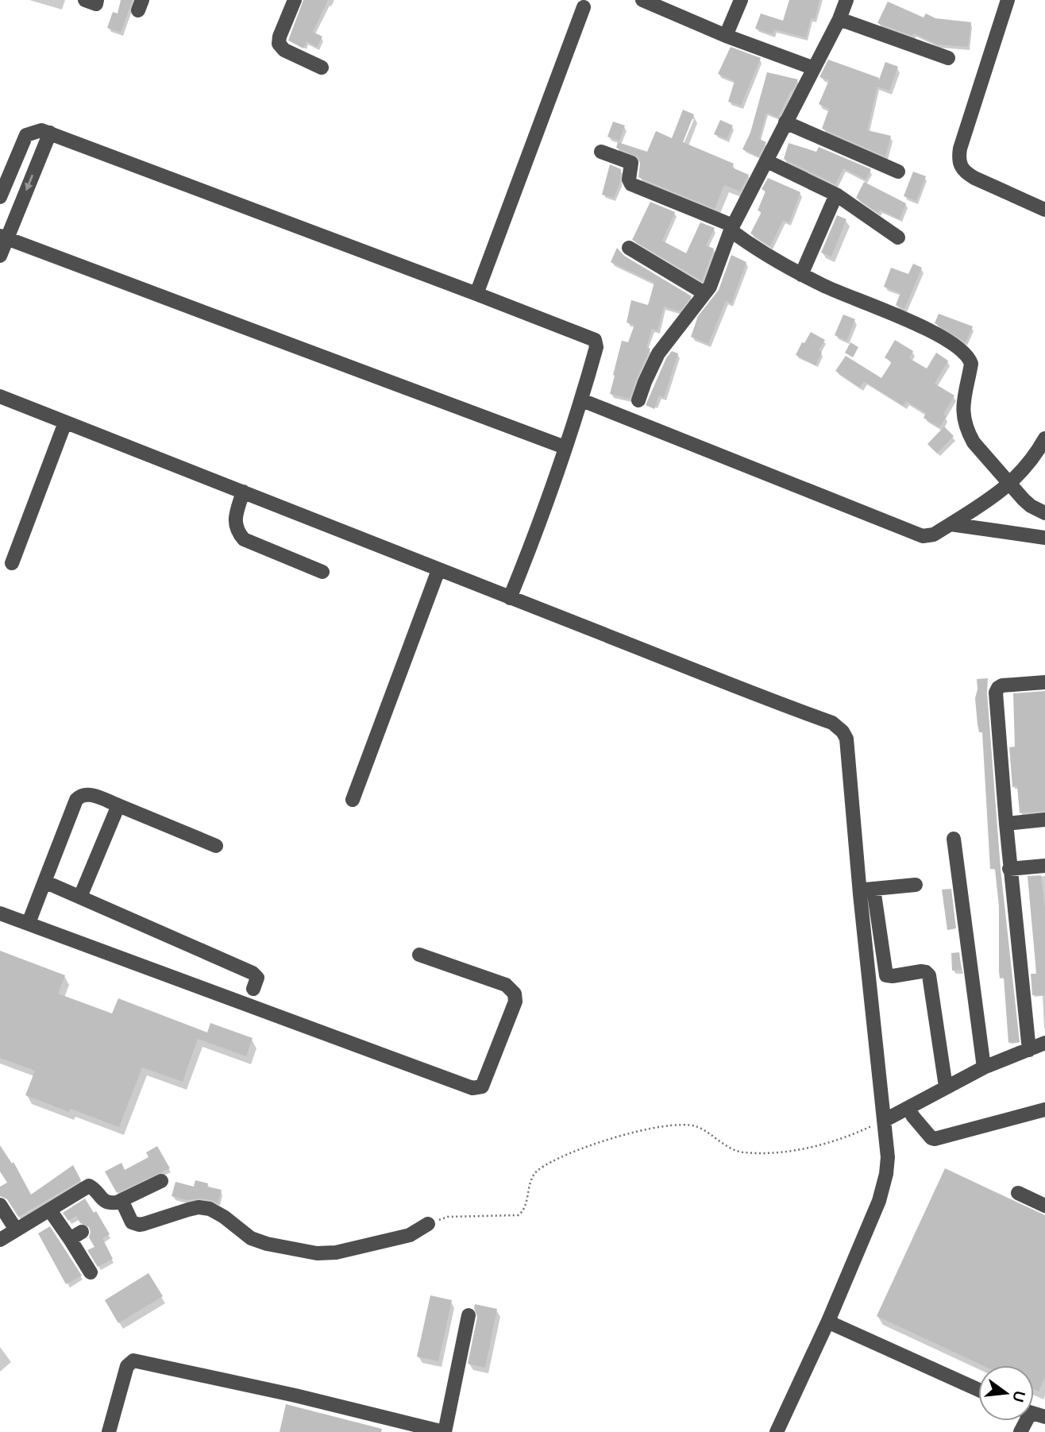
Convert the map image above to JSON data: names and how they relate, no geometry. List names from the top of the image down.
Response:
{
  "north": "right"
}
